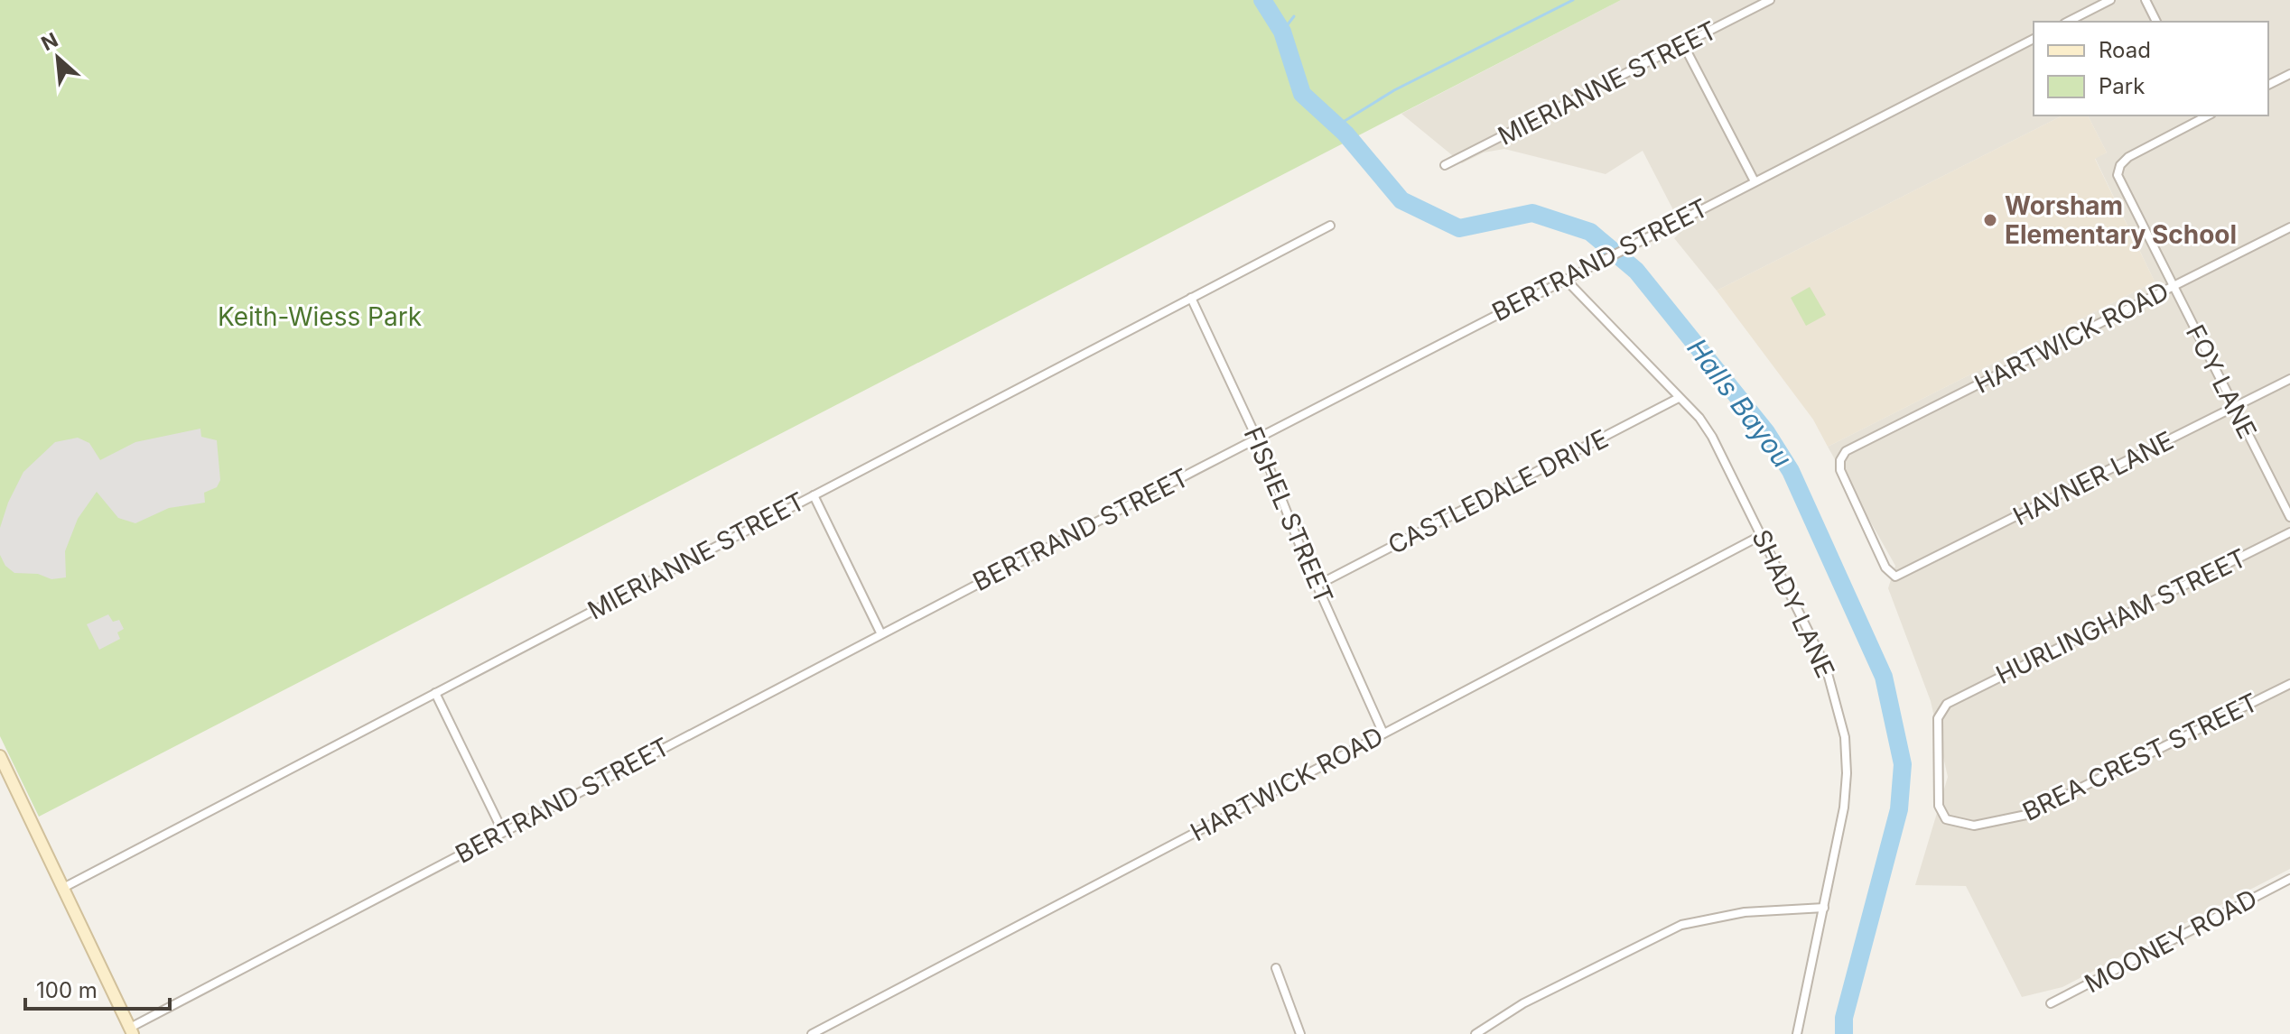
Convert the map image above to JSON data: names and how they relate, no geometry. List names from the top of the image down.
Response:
{
  "streets": {
    "street": [
      "MIERIANNE STREET",
      "BERTRAND STREET",
      "HARTWICK ROAD",
      "FOY LANE",
      "HAVNER LANE",
      "CASTLEDALE DRIVE",
      "FISHEL STREET",
      "SHADY LANE",
      "HURLINGHAM STREET",
      "BREA CREST STREET",
      "MOONEY ROAD"
    ]
  },
  "crossings": [
    ["MIERIANNE STREET", "FISHEL STREET"],
    ["BERTRAND STREET", "FISHEL STREET"],
    ["BERTRAND STREET", "SHADY LANE"],
    ["HARTWICK ROAD", "FOY LANE"],
    ["HARTWICK ROAD", "HAVNER LANE"],
    ["HARTWICK ROAD", "FISHEL STREET"],
    ["HARTWICK ROAD", "SHADY LANE"],
    ["FOY LANE", "HAVNER LANE"],
    ["CASTLEDALE DRIVE", "FISHEL STREET"],
    ["CASTLEDALE DRIVE", "SHADY LANE"],
    ["HURLINGHAM STREET", "BREA CREST STREET"]
  ],
  "water": ["Halls Bayou"],
  "parks": ["Keith-Wiess Park"],
  "places": ["Worsham Elementary School"],
  "legend": ["Road", "Park"],
  "scale_bar": "100 m",
  "north": "top left"
}
